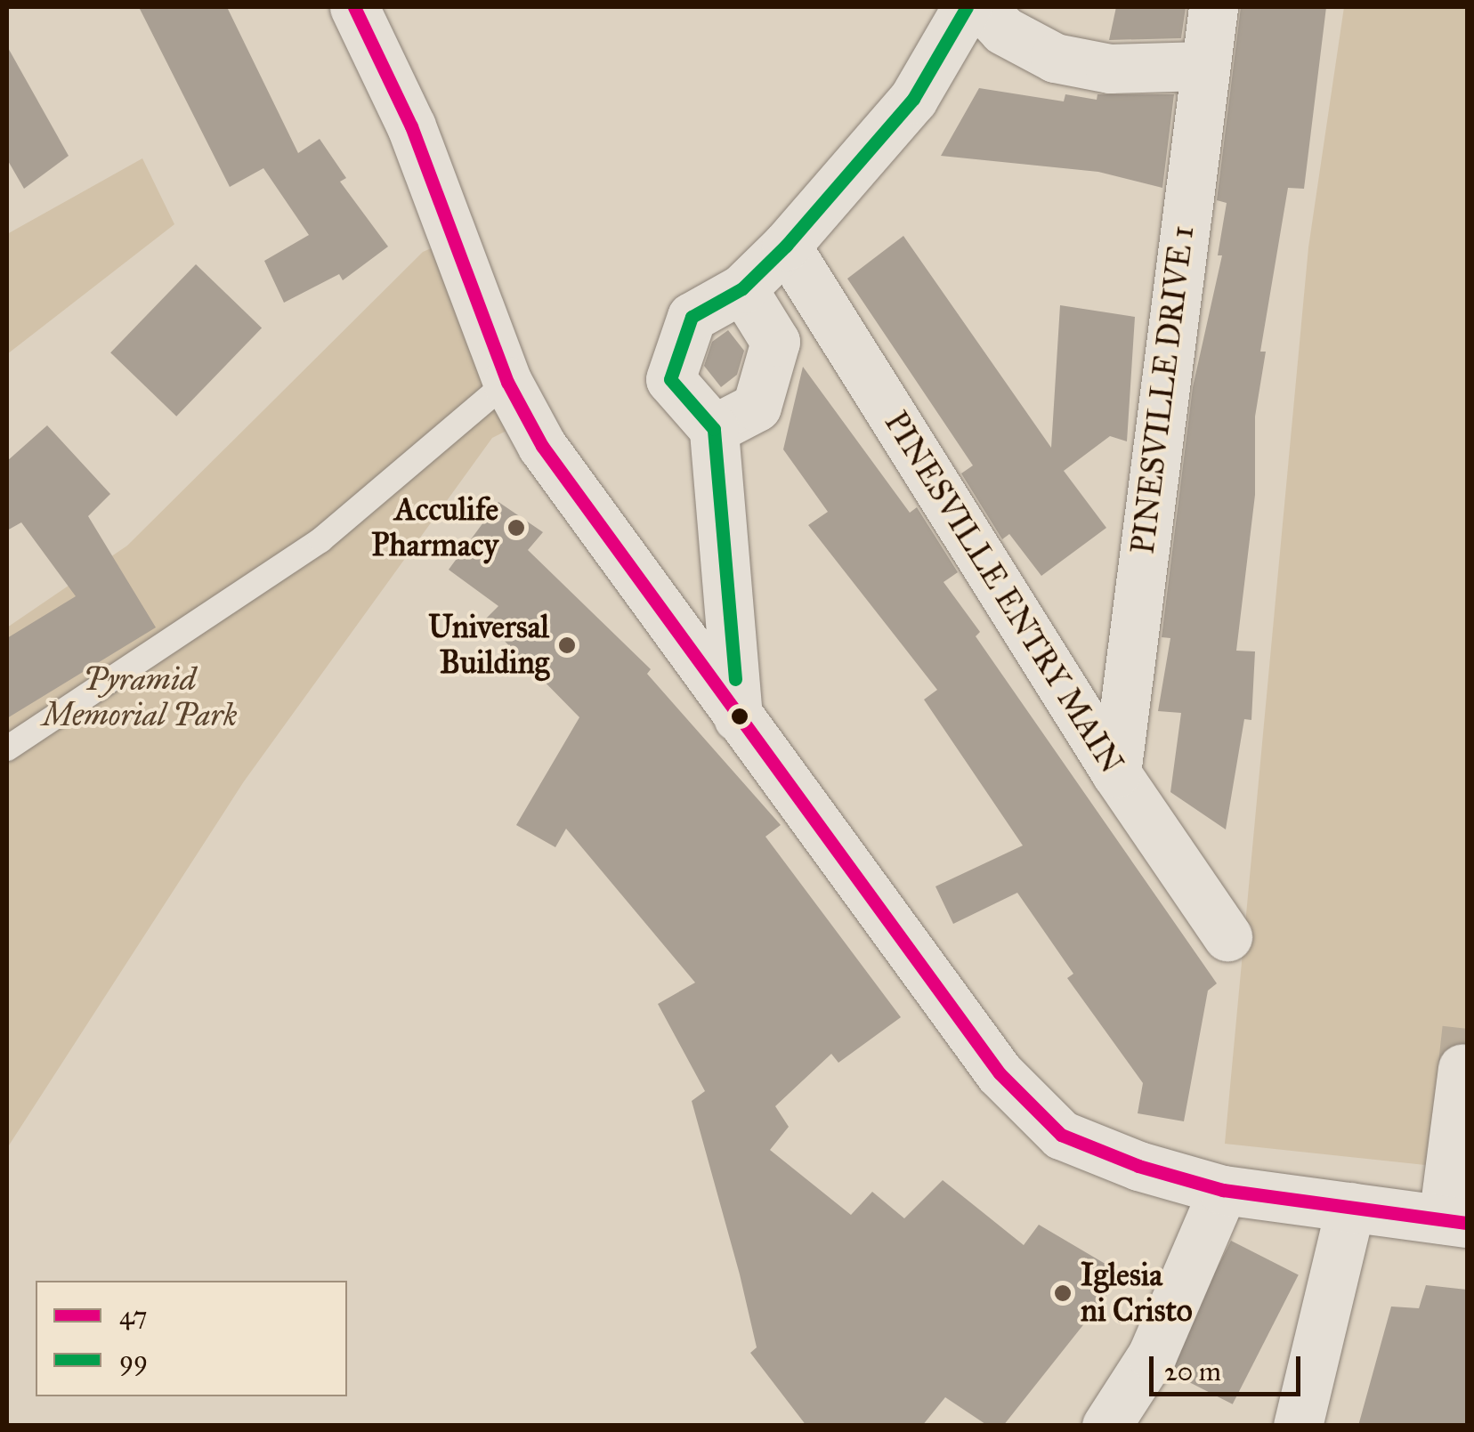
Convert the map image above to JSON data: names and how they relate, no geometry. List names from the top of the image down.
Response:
{
  "streets": {
    "street": ["PINESVILLE DRIVE 1", "PINESVILLE ENTRY MAIN"]
  },
  "crossings": [
    ["PINESVILLE DRIVE 1", "PINESVILLE ENTRY MAIN"]
  ],
  "parks": ["Pyramid Memorial Park"],
  "places": ["Acculife Pharmacy", "Universal Building", "Iglesia ni Cristo"],
  "lines": ["transit line 47", "transit line 99"],
  "legend": ["47", "99"],
  "scale_bar": "20 m"
}
